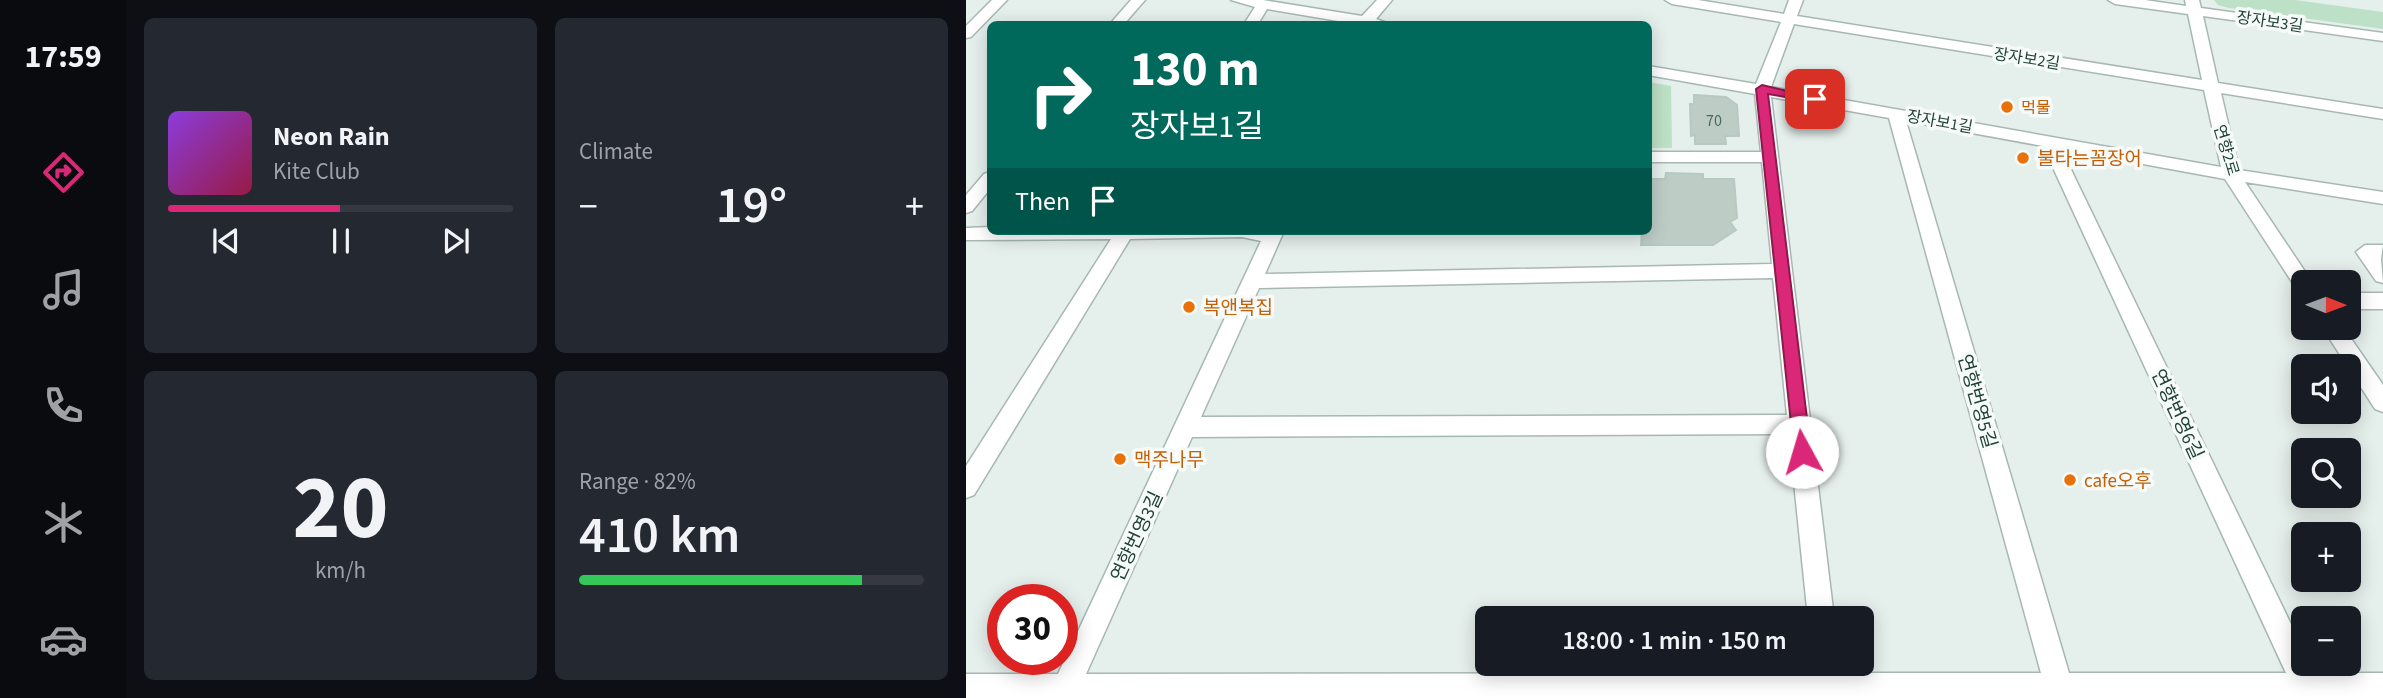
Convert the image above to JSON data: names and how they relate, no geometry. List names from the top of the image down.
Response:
{
  "streets": {
    "street": [
      "장자보3길",
      "장자보2길",
      "장자보1길",
      "연향2로",
      "연향번영5길",
      "연향번영6길",
      "연향번영3길"
    ]
  },
  "crossings": [
    ["장자보3길", "연향2로"],
    ["장자보2길", "연향2로"],
    ["장자보1길", "연향2로"],
    ["장자보1길", "연향번영5길"],
    ["장자보1길", "연향번영6길"]
  ],
  "places": [
    "먹물",
    "불타는꼼장어",
    "복앤복집",
    "맥주나무",
    "cafe오후"
  ],
  "house_numbers": ["70"],
  "north": "right",
  "page": {
    "tabs": "17:59",
    "tile": [
      "Climate",
      ["20", "km/h"],
      ["Range · 82%", "410 km"]
    ],
    "turn": ["130 m", "장자보1길"],
    "song": ["Neon Rain", "Kite Club"],
    "then": "Then",
    "heat": ["−", "19°", "+"],
    "map_buttons": ["+", "−"],
    "limit": "30",
    "trip": "18:00 · 1 min · 150 m"
  }
}
